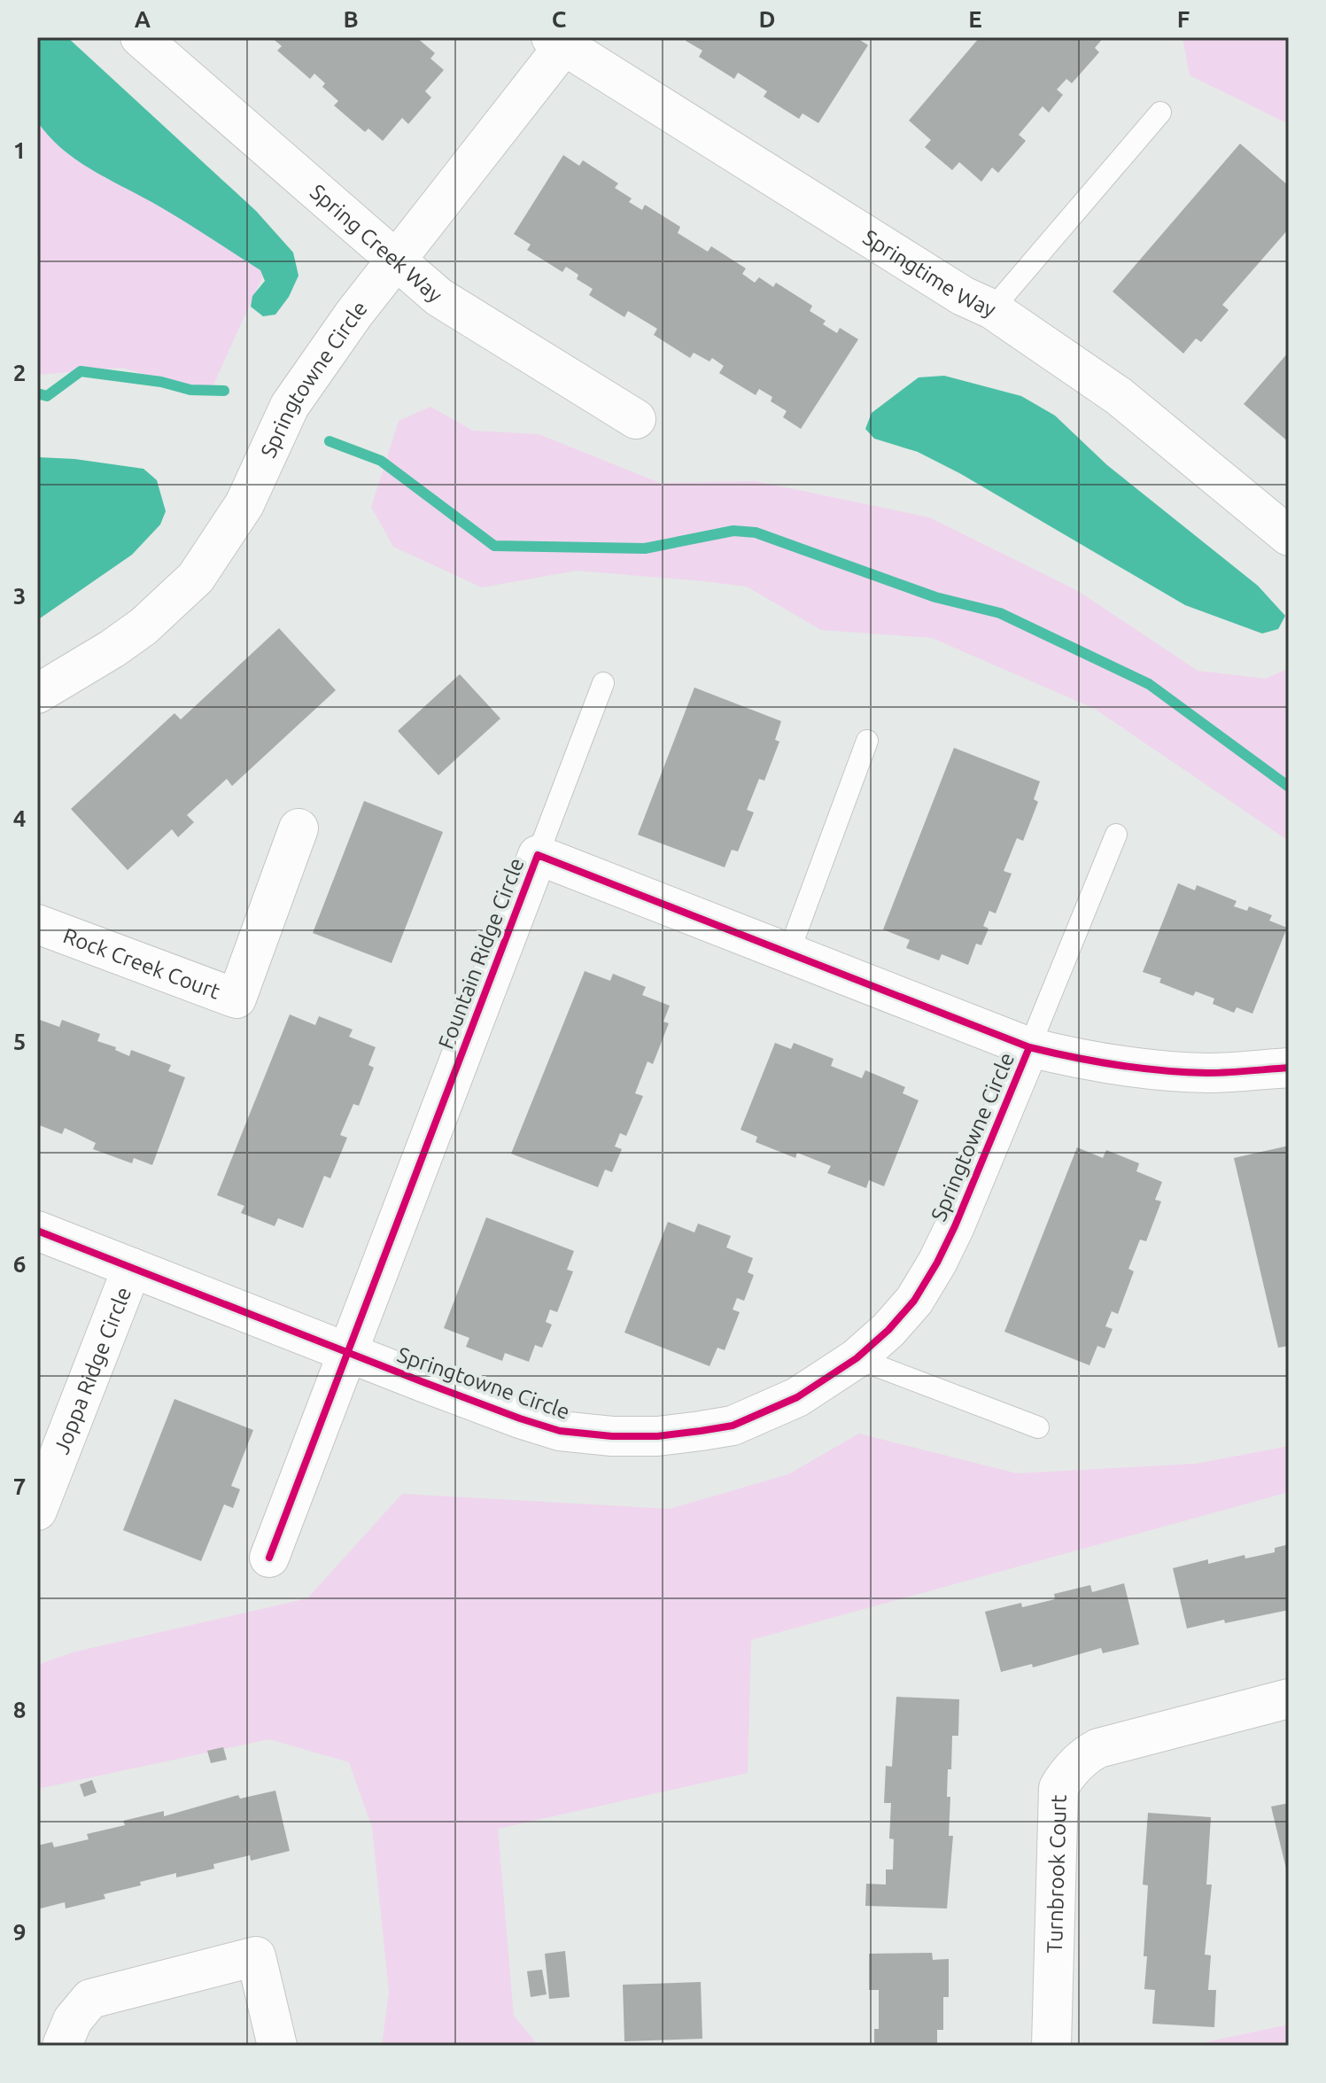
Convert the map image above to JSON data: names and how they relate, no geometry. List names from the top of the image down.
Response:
{
  "streets": {
    "street": [
      "Spring Creek Way",
      "Springtime Way",
      "Springtowne Circle",
      "Fountain Ridge Circle",
      "Rock Creek Court",
      "Joppa Ridge Circle",
      "Turnbrook Court"
    ]
  },
  "crossings": [
    ["Spring Creek Way", "Springtowne Circle"],
    ["Springtime Way", "Springtowne Circle"],
    ["Springtowne Circle", "Fountain Ridge Circle"],
    ["Springtowne Circle", "Joppa Ridge Circle"]
  ],
  "grid": {
    "columns": [
      "A",
      "B",
      "C",
      "D",
      "E",
      "F"
    ],
    "rows": [
      "1",
      "2",
      "3",
      "4",
      "5",
      "6",
      "7",
      "8",
      "9"
    ]
  }
}
